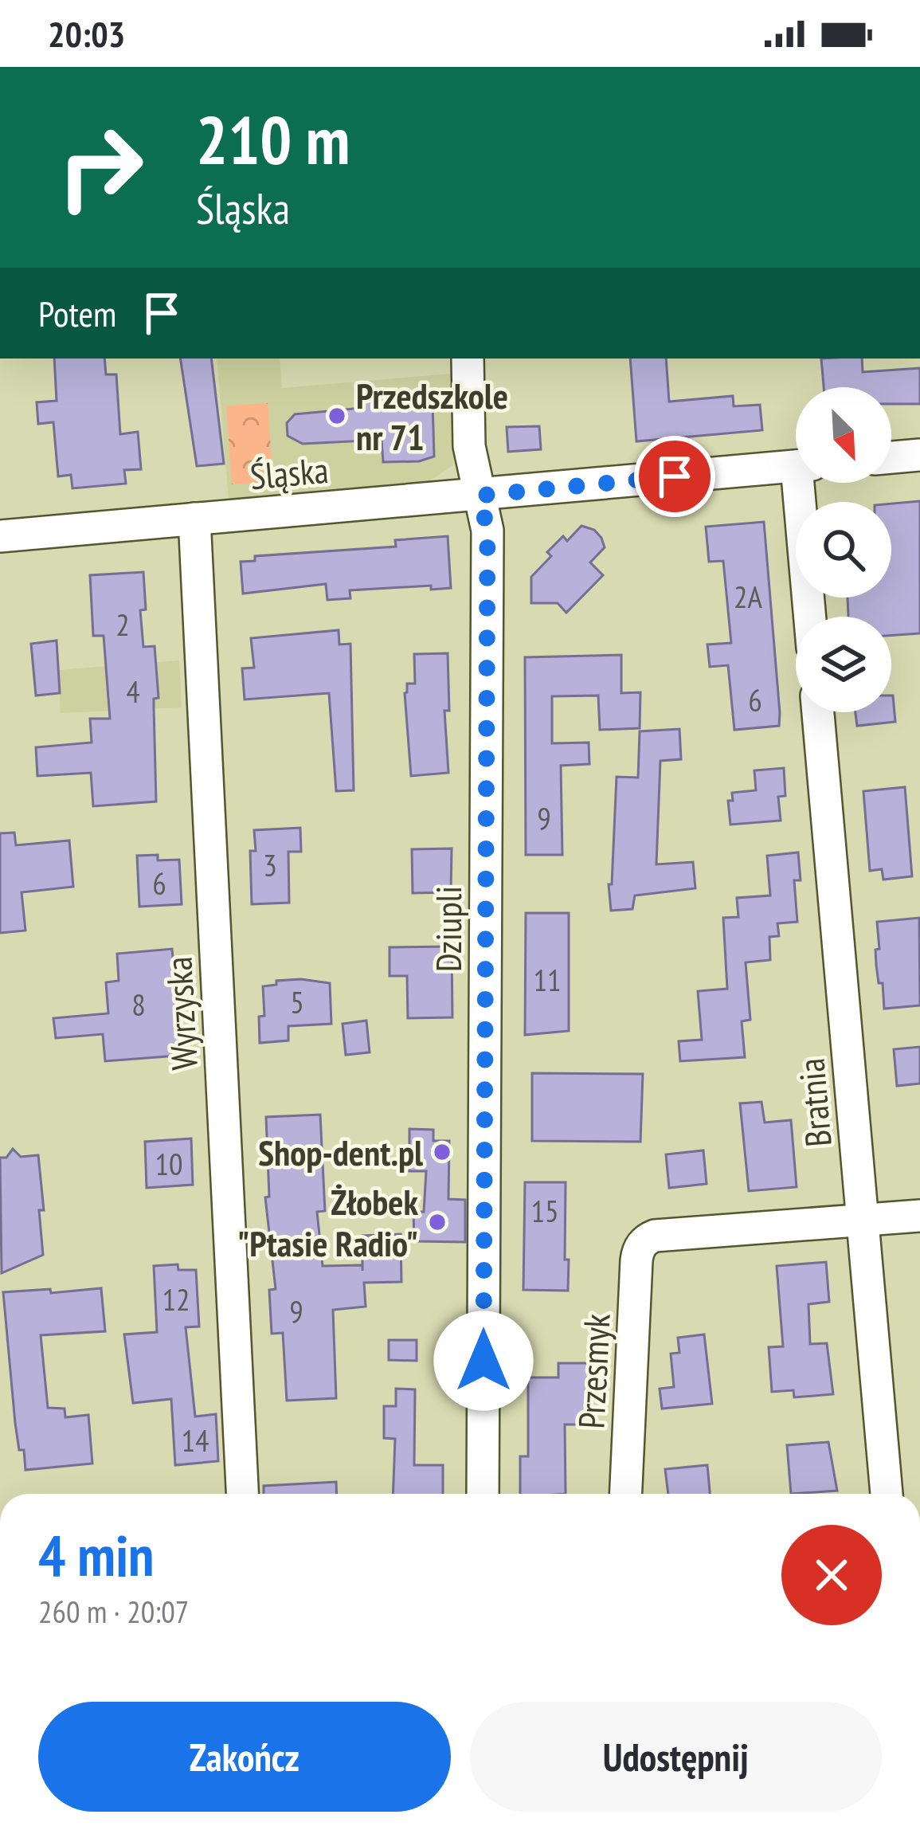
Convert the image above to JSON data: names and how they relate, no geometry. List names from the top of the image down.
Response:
{
  "streets": {
    "street": [
      "Śląska",
      "Dziupli",
      "Wyrzyska",
      "Bratnia",
      "Przesmyk"
    ]
  },
  "crossings": [
    ["Śląska", "Dziupli"],
    ["Śląska", "Wyrzyska"],
    ["Bratnia", "Przesmyk"]
  ],
  "places": ["Przedszkole nr 71", "Shop-dent.pl", "Żłobek \"Ptasie Radio\""],
  "house_numbers": [
    "2A",
    "2",
    "4",
    "6",
    "9",
    "3",
    "6",
    "11",
    "5",
    "8",
    "10",
    "15",
    "12",
    "9",
    "14"
  ],
  "north": "bottom right",
  "page": {
    "status": "20:03",
    "turn": ["210 m", "Śląska"],
    "then": "Potem",
    "heading": ["4 min", "260 m · 20:07"],
    "buttons": ["Zakończ", "Udostępnij"]
  }
}
